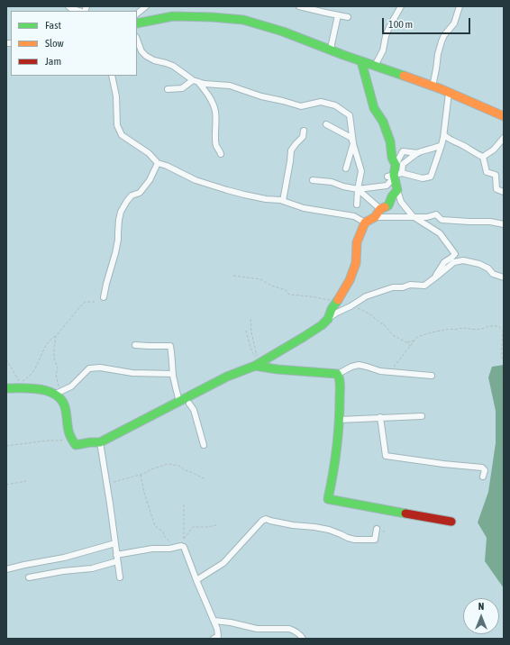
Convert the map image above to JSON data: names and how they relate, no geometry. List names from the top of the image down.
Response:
{
  "legend": ["Fast", "Slow", "Jam"],
  "scale_bar": "100 m",
  "north": "top"
}
